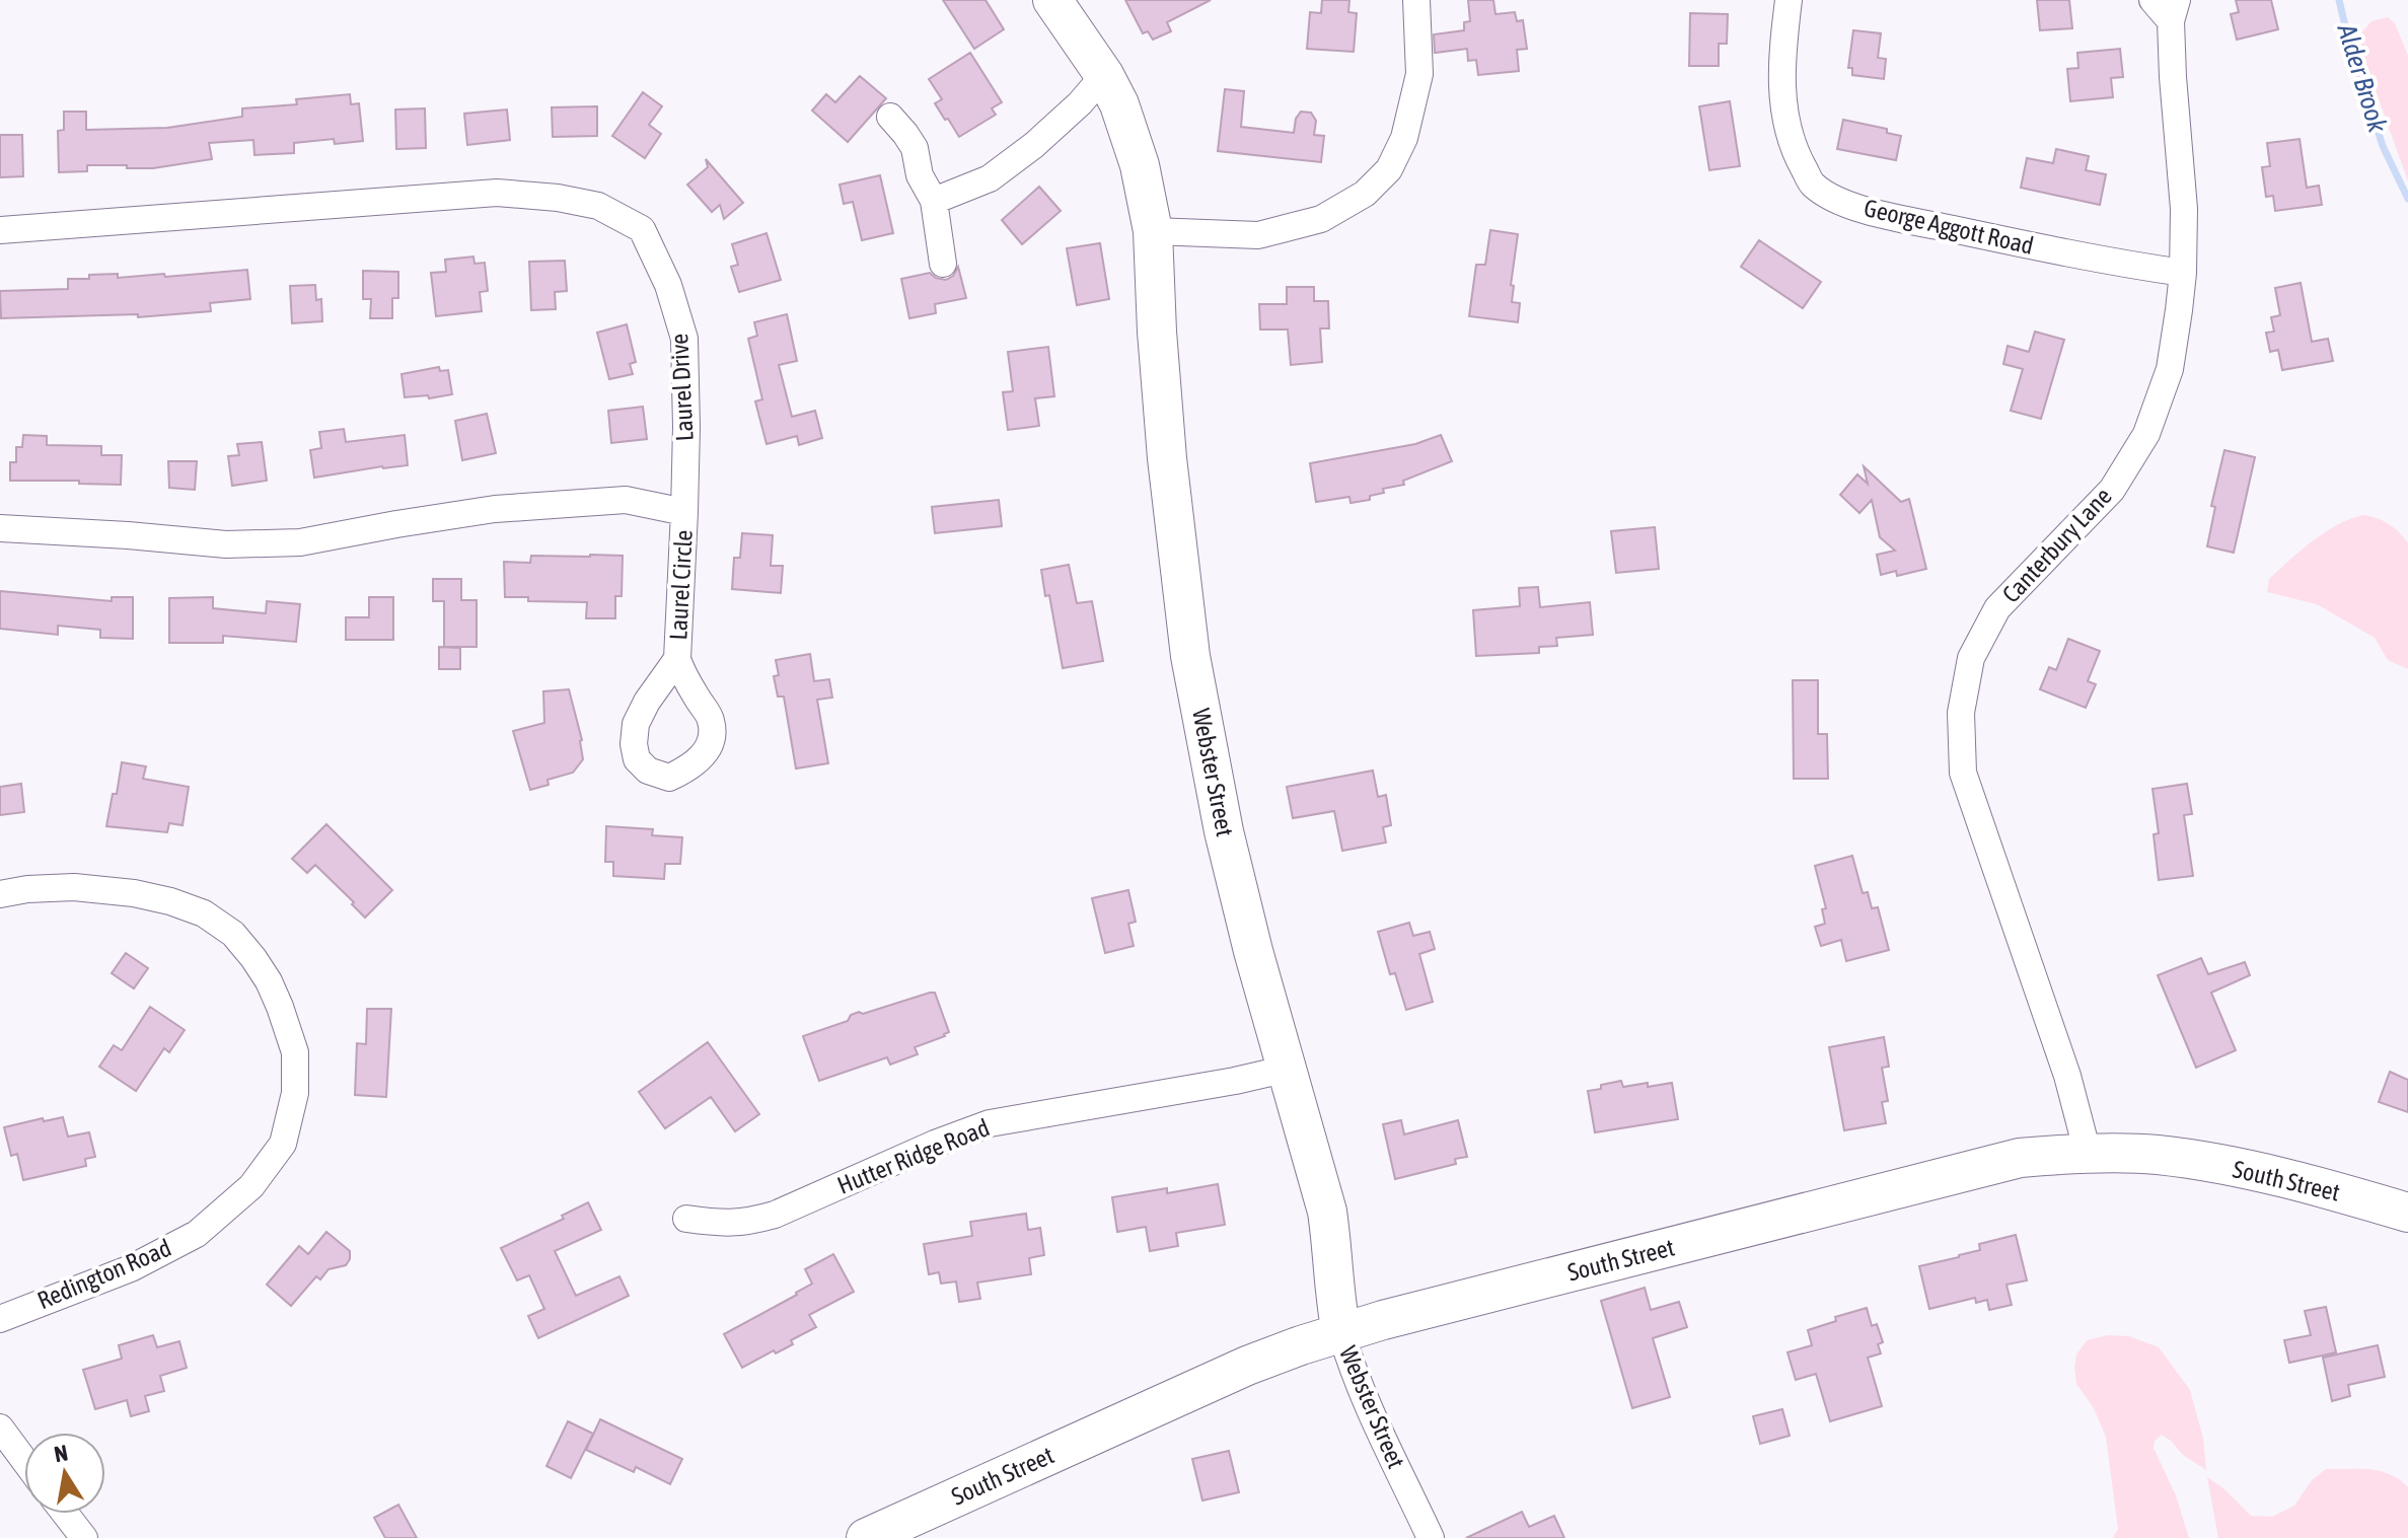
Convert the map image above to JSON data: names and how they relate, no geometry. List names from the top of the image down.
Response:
{
  "streets": {
    "street": [
      "George Aggott Road",
      "Laurel Drive",
      "Canterbury Lane",
      "Laurel Circle",
      "Webster Street",
      "Hutter Ridge Road",
      "South Street",
      "Redington Road"
    ]
  },
  "crossings": [
    ["George Aggott Road", "Canterbury Lane"],
    ["Laurel Drive", "Laurel Circle"],
    ["Canterbury Lane", "South Street"],
    ["Webster Street", "Hutter Ridge Road"],
    ["Webster Street", "South Street"]
  ],
  "water": ["Alder Brook"],
  "north": "top"
}
